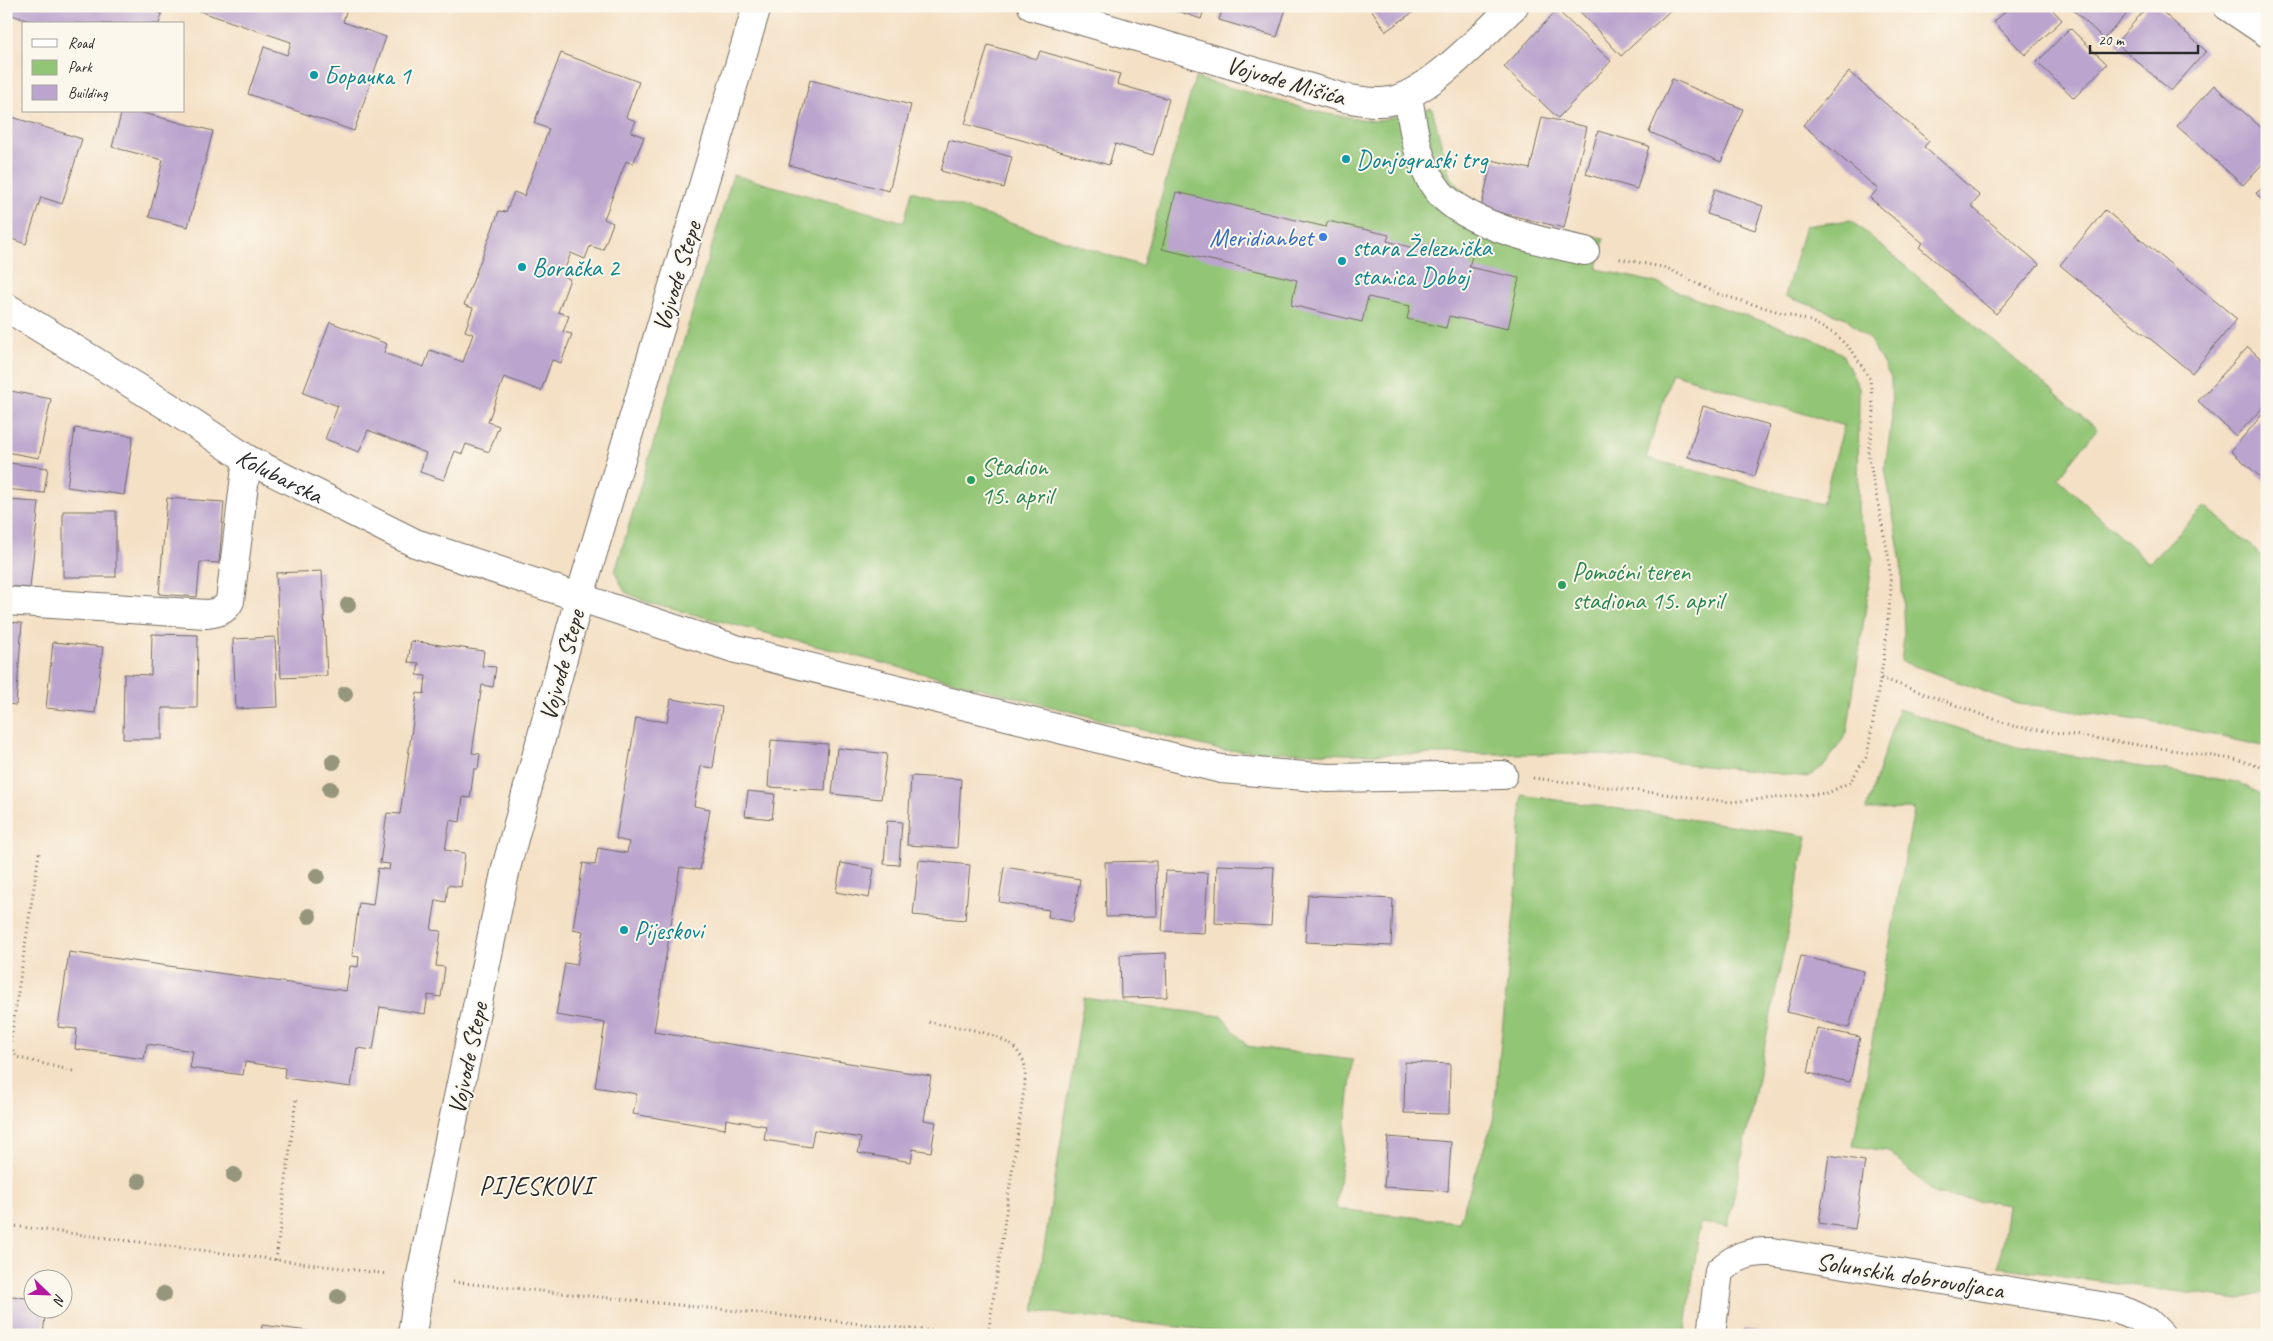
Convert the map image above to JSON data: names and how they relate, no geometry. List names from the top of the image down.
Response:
{
  "streets": {
    "street": [
      "Vojvode Mišića",
      "Vojvode Stepe",
      "Kolubarska",
      "Solunskih dobrovoljaca"
    ]
  },
  "crossings": [
    ["Vojvode Stepe", "Kolubarska"]
  ],
  "districts": ["PIJESKOVI"],
  "places": [
    "Борачка 1",
    "Donjograski trg",
    "Meridianbet",
    "stara Železnička stanica Doboj",
    "Boračka 2",
    "Stadion 15. april",
    "Pomoćni teren stadiona 15. april",
    "Pijeskovi"
  ],
  "legend": ["Road", "Park", "Building"],
  "scale_bar": "20 m",
  "north": "bottom right"
}
